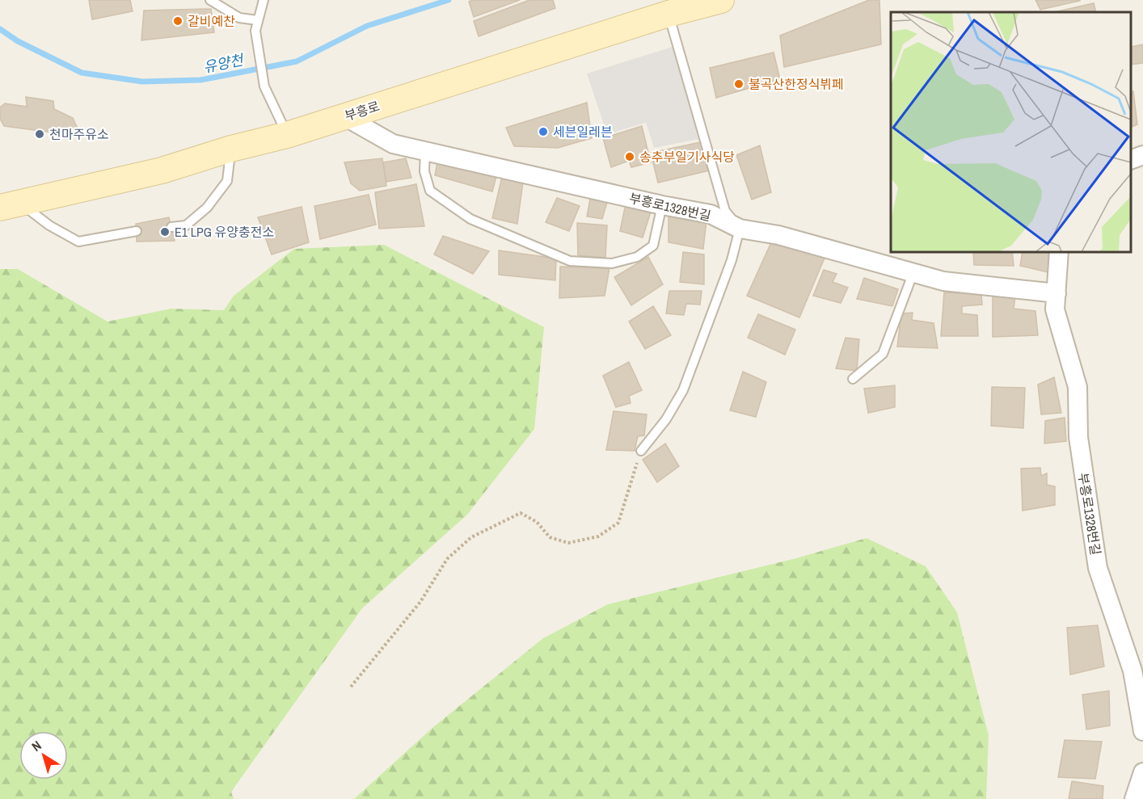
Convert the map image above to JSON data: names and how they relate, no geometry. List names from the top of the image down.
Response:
{
  "streets": {
    "main road": ["부흥로"],
    "street": ["부흥로1328번길"]
  },
  "crossings": [
    ["부흥로", "부흥로1328번길"]
  ],
  "water": ["유양천"],
  "places": [
    "갈비예찬",
    "불곡산한정식뷔페",
    "세븐일레븐",
    "천마주유소",
    "송추부일기사식당",
    "E1 LPG 유양충전소"
  ],
  "north": "top left"
}
